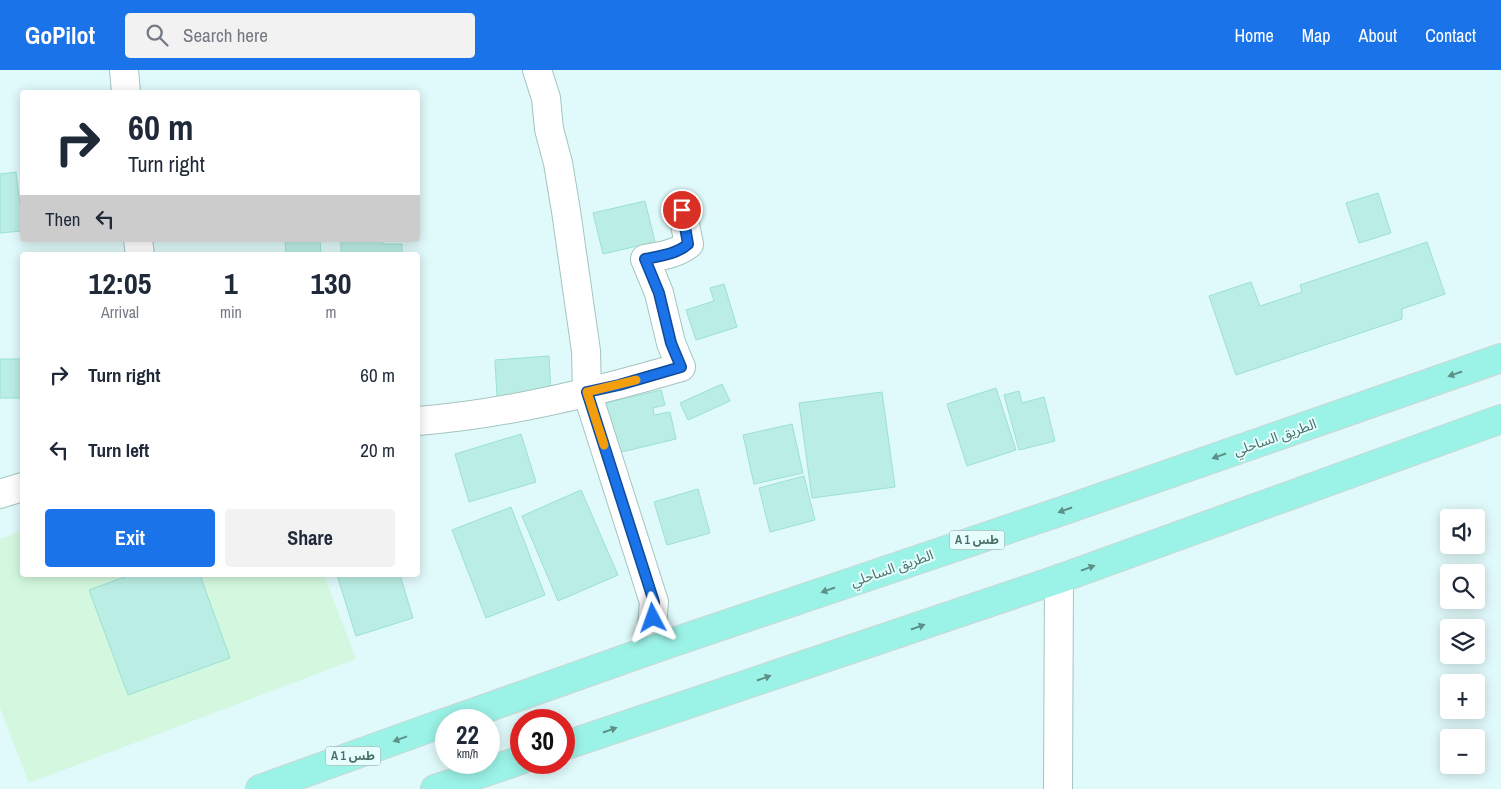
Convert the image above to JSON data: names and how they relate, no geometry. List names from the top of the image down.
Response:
{
  "streets": {
    "highway": ["الطريق الساحلي", "A 1 طس"]
  },
  "page": {
    "header": "GoPilot",
    "search": "Search here",
    "nav": [
      "Home",
      "Map",
      "About",
      "Contact"
    ],
    "turn": ["60 m", "Turn right"],
    "then": "Then",
    "eta": [
      "12:05",
      "Arrival",
      "1",
      "min",
      "130",
      "m"
    ],
    "list": [
      {
        "name": "Turn right",
        "value": "60 m"
      },
      {
        "name": "Turn left",
        "value": "20 m"
      }
    ],
    "buttons": ["Exit", "Share"],
    "map_buttons": ["+", "−"],
    "speed": "22 km/h",
    "limit": "30"
  }
}
